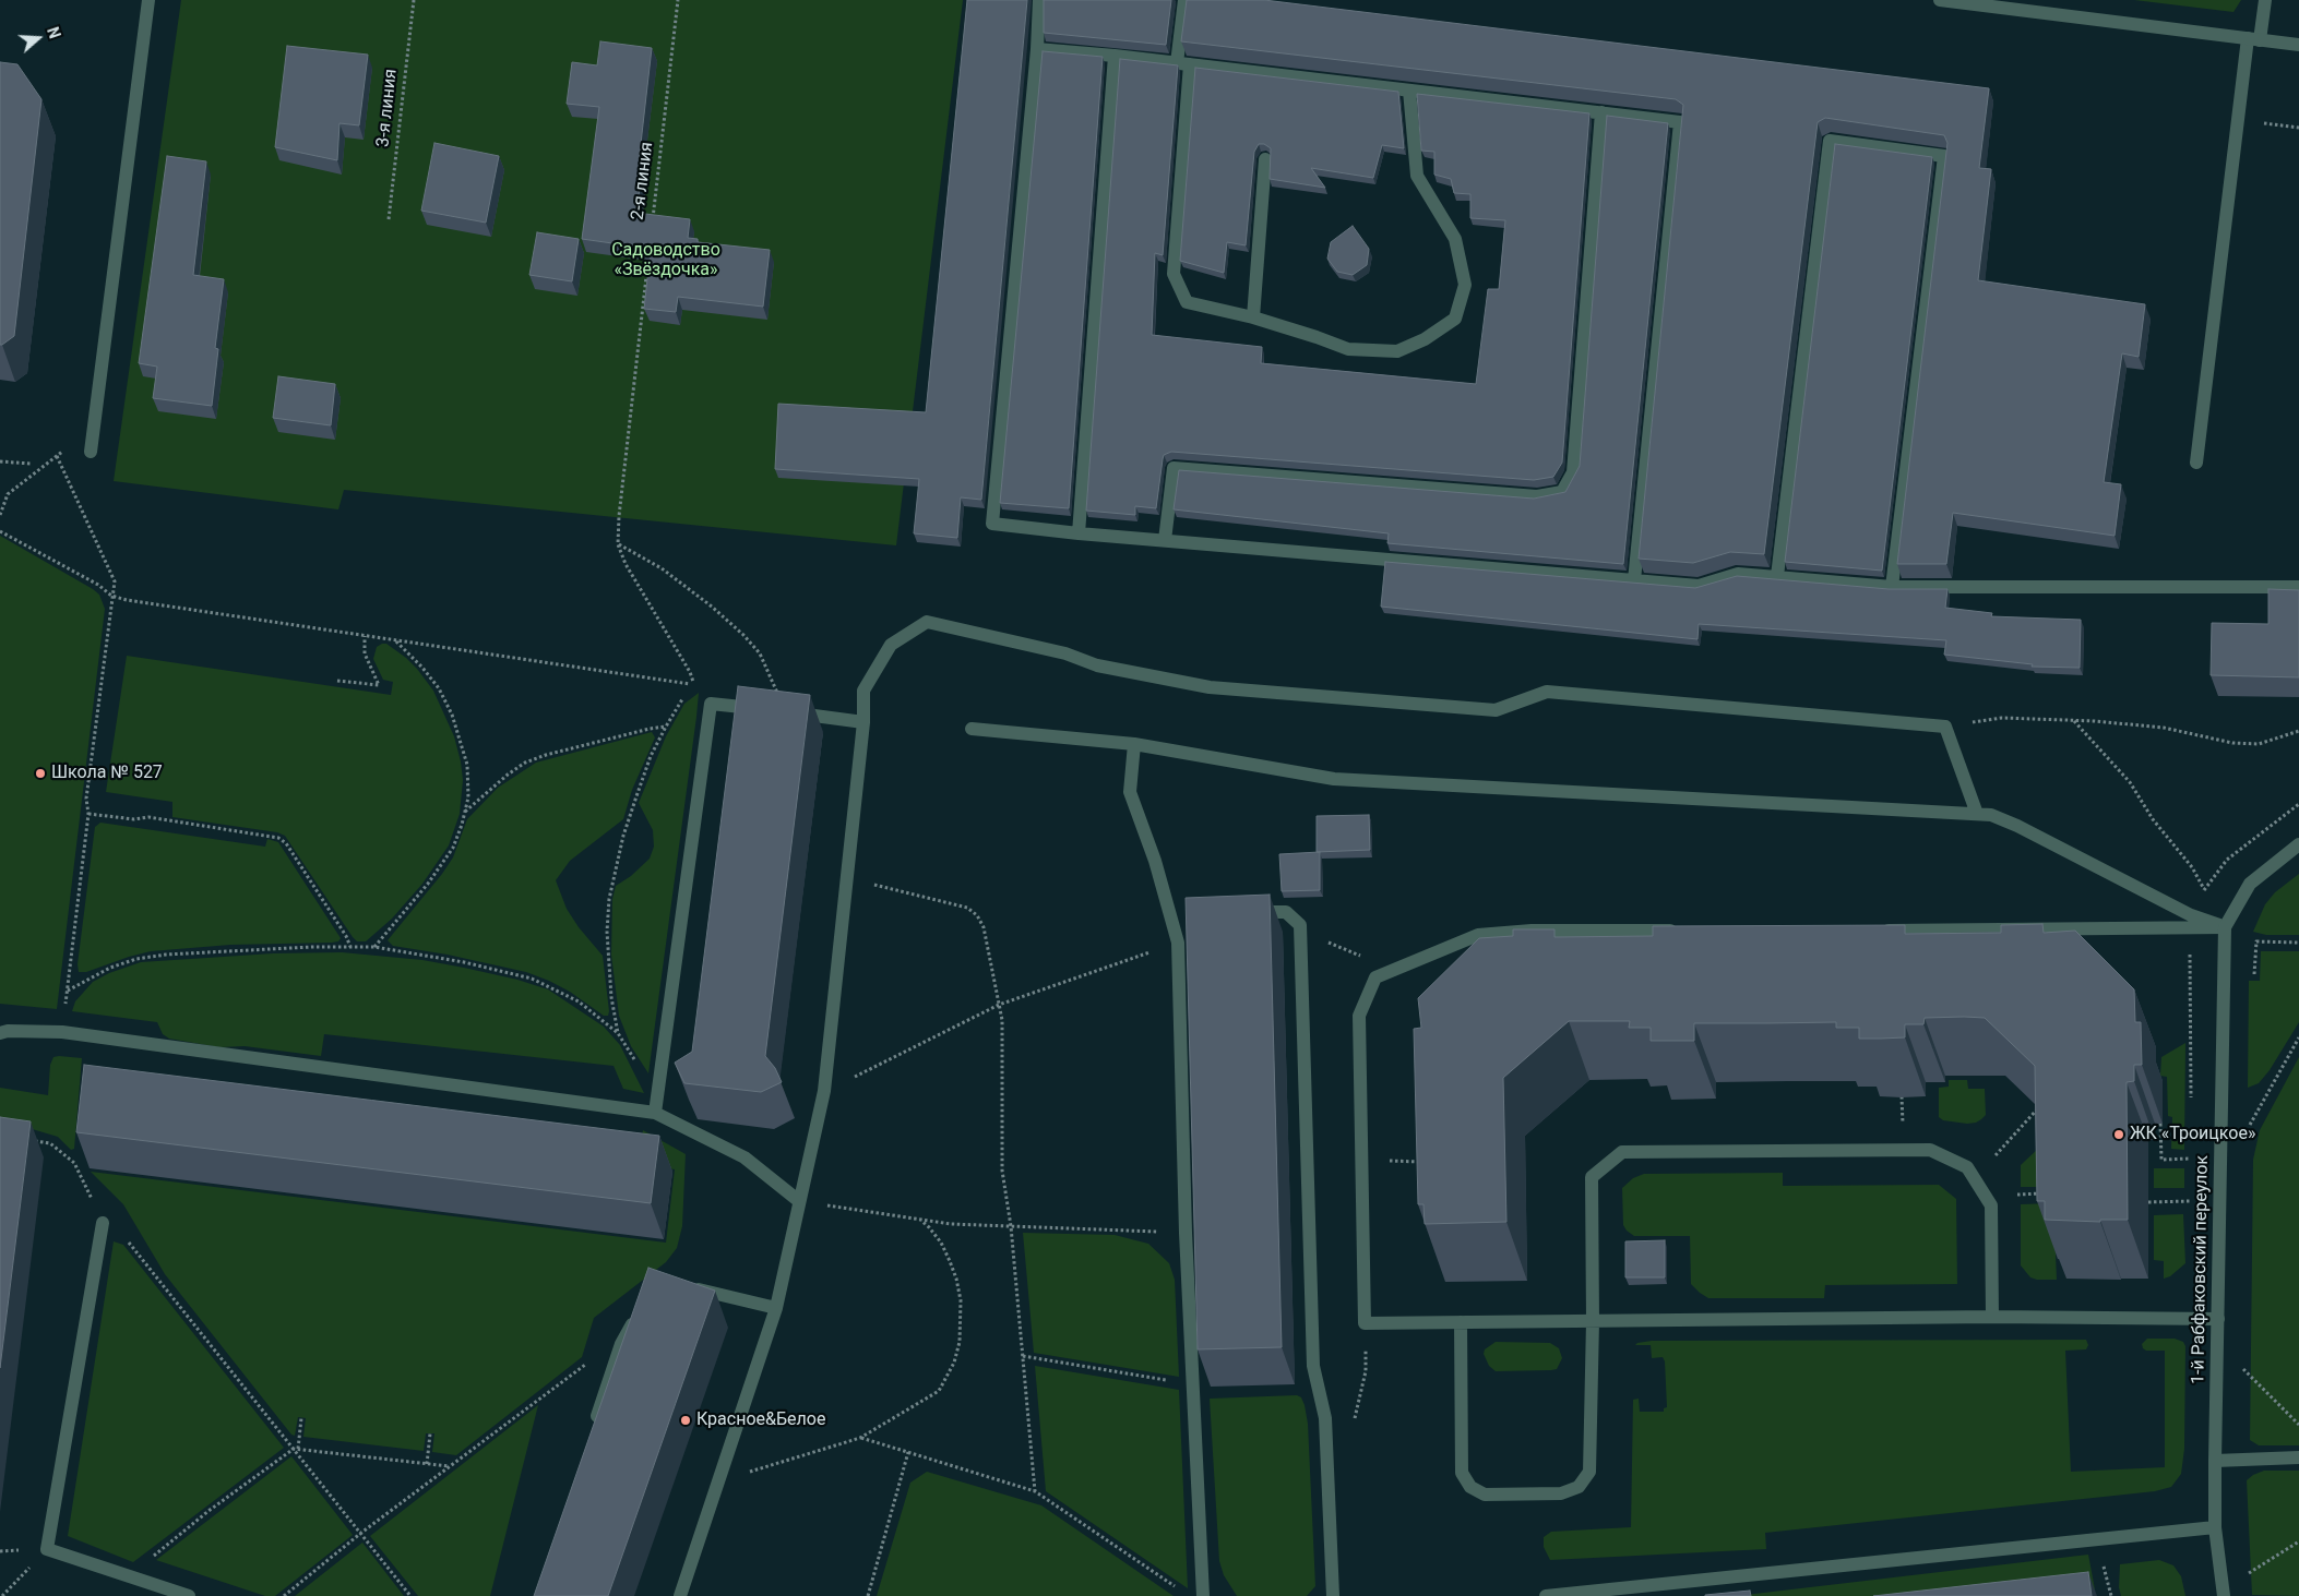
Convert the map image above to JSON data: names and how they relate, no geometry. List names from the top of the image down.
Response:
{
  "streets": {
    "street": ["1-й Рабфаковский переулок"],
    "path": ["3-я линия", "2-я линия"]
  },
  "parks": ["Садоводство «Звёздочка»"],
  "places": ["Школа № 527", "ЖК «Троицкое»", "Красное&Белое"],
  "north": "right"
}
